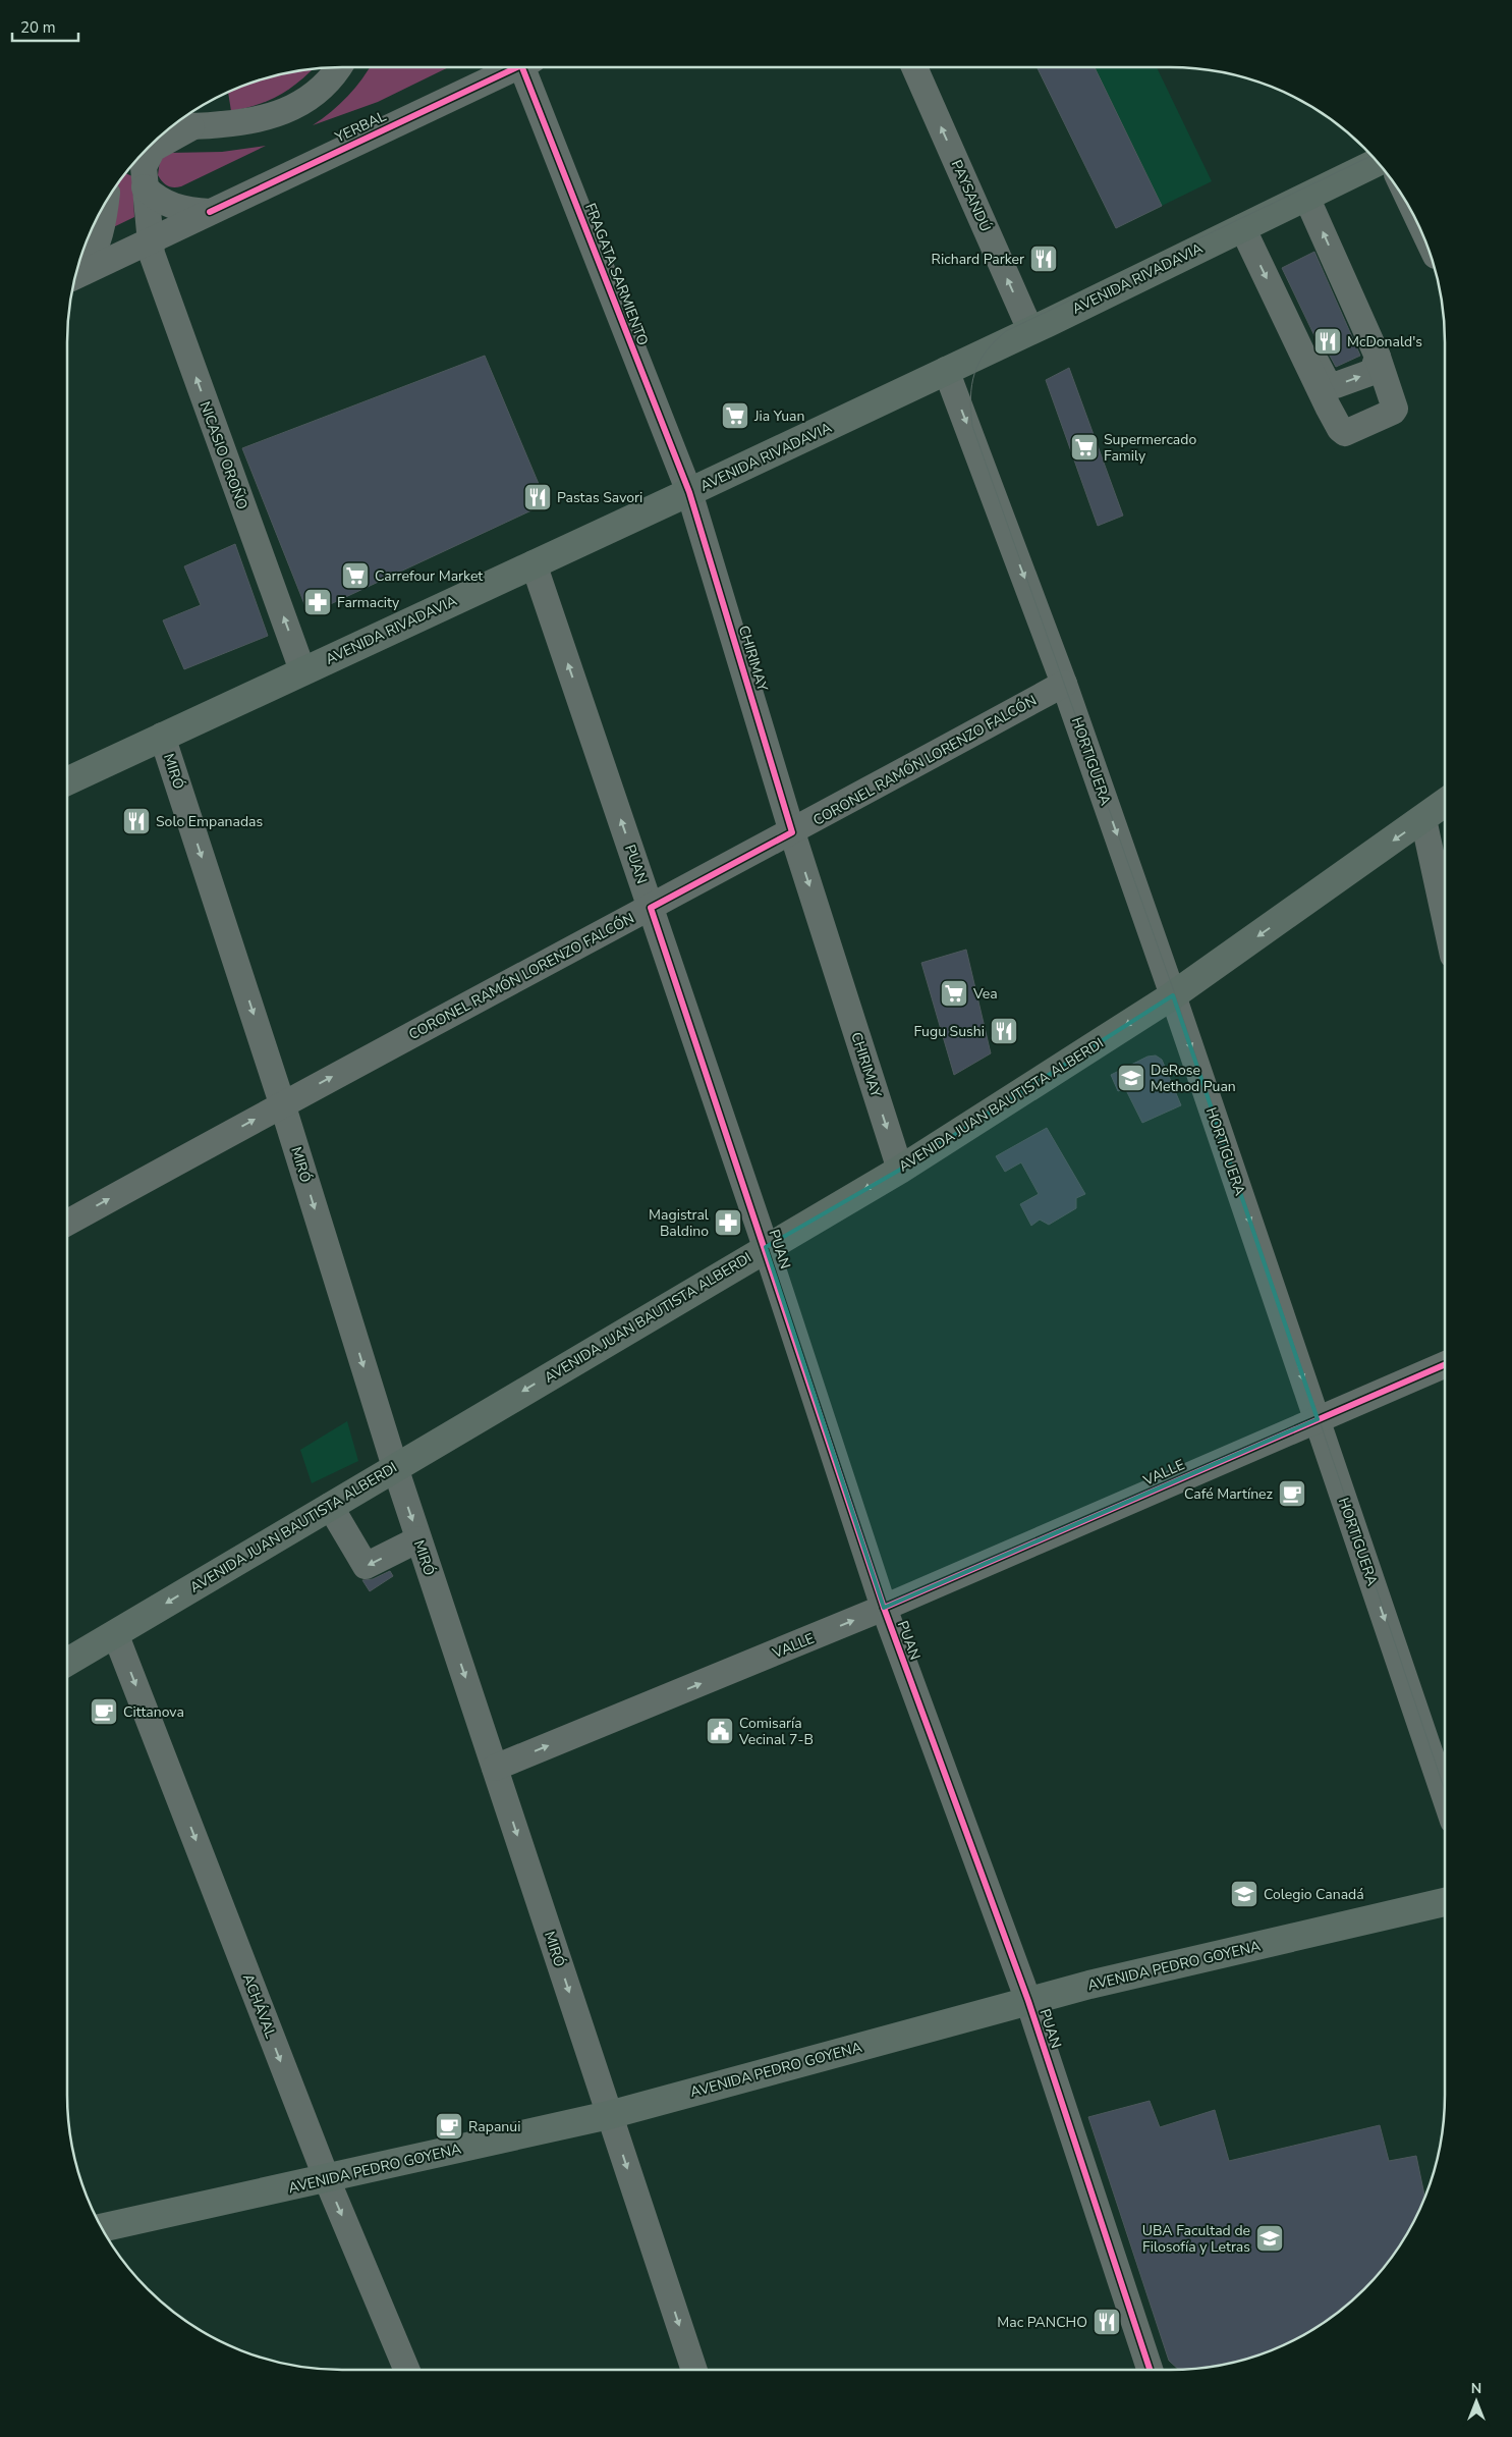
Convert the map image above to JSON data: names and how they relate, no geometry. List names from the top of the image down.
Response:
{
  "streets": {
    "main road": ["AVENIDA RIVADAVIA", "AVENIDA JUAN BAUTISTA ALBERDI", "AVENIDA PEDRO GOYENA"],
    "street": [
      "YERBAL",
      "PAYSANDÚ",
      "FRAGATA SARMIENTO",
      "NICASIO OROÑO",
      "CHIRIMAY",
      "CORONEL RAMÓN LORENZO FALCÓN",
      "HORTIGUERA",
      "MIRÓ",
      "PUAN",
      "VALLE",
      "ACHÁVAL"
    ]
  },
  "crossings": [
    ["YERBAL", "NICASIO OROÑO"],
    ["PAYSANDÚ", "AVENIDA RIVADAVIA"],
    ["FRAGATA SARMIENTO", "AVENIDA RIVADAVIA"],
    ["FRAGATA SARMIENTO", "CHIRIMAY"],
    ["AVENIDA RIVADAVIA", "NICASIO OROÑO"],
    ["AVENIDA RIVADAVIA", "CHIRIMAY"],
    ["AVENIDA RIVADAVIA", "HORTIGUERA"],
    ["AVENIDA RIVADAVIA", "MIRÓ"],
    ["AVENIDA RIVADAVIA", "PUAN"],
    ["CHIRIMAY", "CORONEL RAMÓN LORENZO FALCÓN"],
    ["CHIRIMAY", "AVENIDA JUAN BAUTISTA ALBERDI"],
    ["CORONEL RAMÓN LORENZO FALCÓN", "HORTIGUERA"],
    ["CORONEL RAMÓN LORENZO FALCÓN", "MIRÓ"],
    ["CORONEL RAMÓN LORENZO FALCÓN", "PUAN"],
    ["HORTIGUERA", "AVENIDA JUAN BAUTISTA ALBERDI"],
    ["HORTIGUERA", "VALLE"],
    ["MIRÓ", "AVENIDA JUAN BAUTISTA ALBERDI"],
    ["MIRÓ", "VALLE"],
    ["MIRÓ", "AVENIDA PEDRO GOYENA"],
    ["PUAN", "AVENIDA JUAN BAUTISTA ALBERDI"],
    ["PUAN", "VALLE"],
    ["PUAN", "AVENIDA PEDRO GOYENA"],
    ["AVENIDA JUAN BAUTISTA ALBERDI", "ACHÁVAL"],
    ["AVENIDA PEDRO GOYENA", "ACHÁVAL"]
  ],
  "one_way": [
    "PAYSANDÚ",
    "NICASIO OROÑO",
    "CHIRIMAY",
    "CORONEL RAMÓN LORENZO FALCÓN",
    "HORTIGUERA",
    "MIRÓ",
    "AVENIDA JUAN BAUTISTA ALBERDI",
    "VALLE",
    "ACHÁVAL"
  ],
  "places": {
    "restaurant": [
      "Richard Parker",
      "McDonald's",
      "Pastas Savori",
      "Solo Empanadas",
      "Fugu Sushi",
      "Mac PANCHO"
    ],
    "supermarket": [
      "Jia Yuan",
      "Supermercado Family",
      "Carrefour Market",
      "Vea"
    ],
    "pharmacy": ["Farmacity", "Magistral Baldino"],
    "school or university": ["DeRose Method Puan", "Colegio Canadá", "UBA Facultad de Filosofía y Letras"],
    "cafe": ["Café Martínez", "Cittanova", "Rapanui"],
    "public building": ["Comisaría Vecinal 7-B"]
  },
  "scale_bar": "20 m",
  "north": "top"
}
